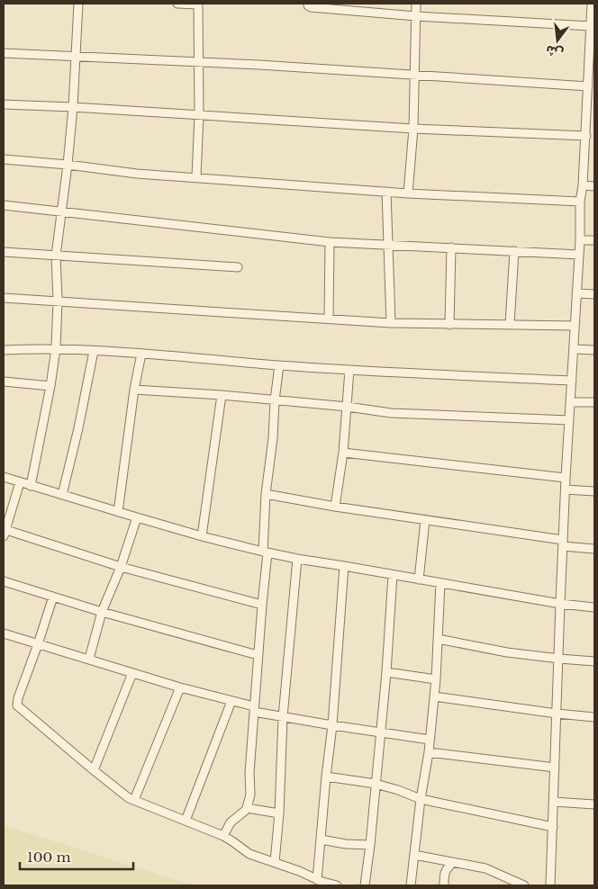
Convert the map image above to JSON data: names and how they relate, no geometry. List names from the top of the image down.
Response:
{
  "scale_bar": "100 m",
  "north": "bottom"
}
